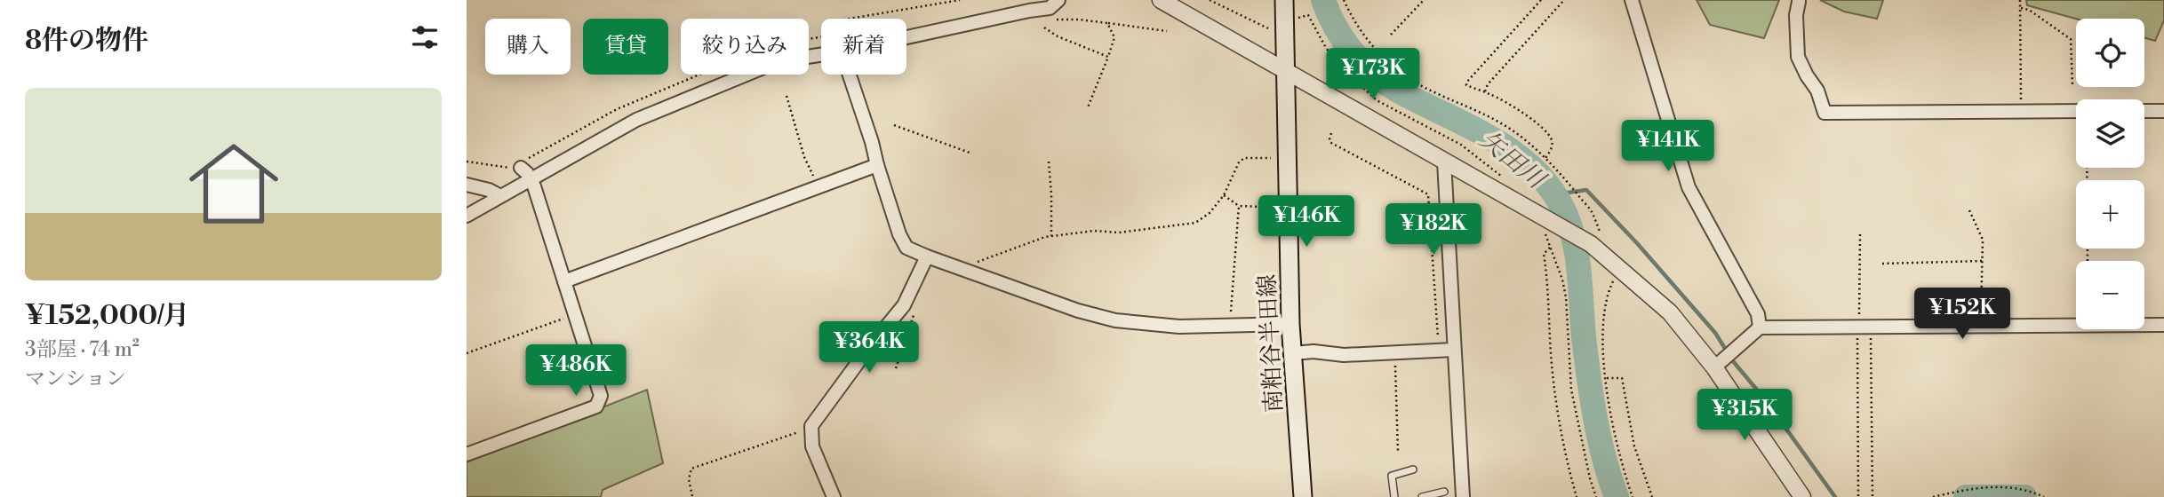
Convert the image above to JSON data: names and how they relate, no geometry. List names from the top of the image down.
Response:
{
  "streets": {
    "main road": ["南粕谷半田線"]
  },
  "water": ["矢田川"],
  "page": {
    "heading": "8件の物件",
    "map_buttons": ["+", "−"],
    "chip": [
      "購入",
      "賃貸",
      "絞り込み",
      "新着"
    ],
    "price": [
      "¥173K",
      "¥141K",
      "¥146K",
      "¥182K",
      "¥152K",
      "¥364K",
      "¥486K",
      "¥315K"
    ],
    "list": [
      {
        "name": "¥152,000/月",
        "note": "3部屋 · 74 m² · マンション"
      }
    ]
  }
}
